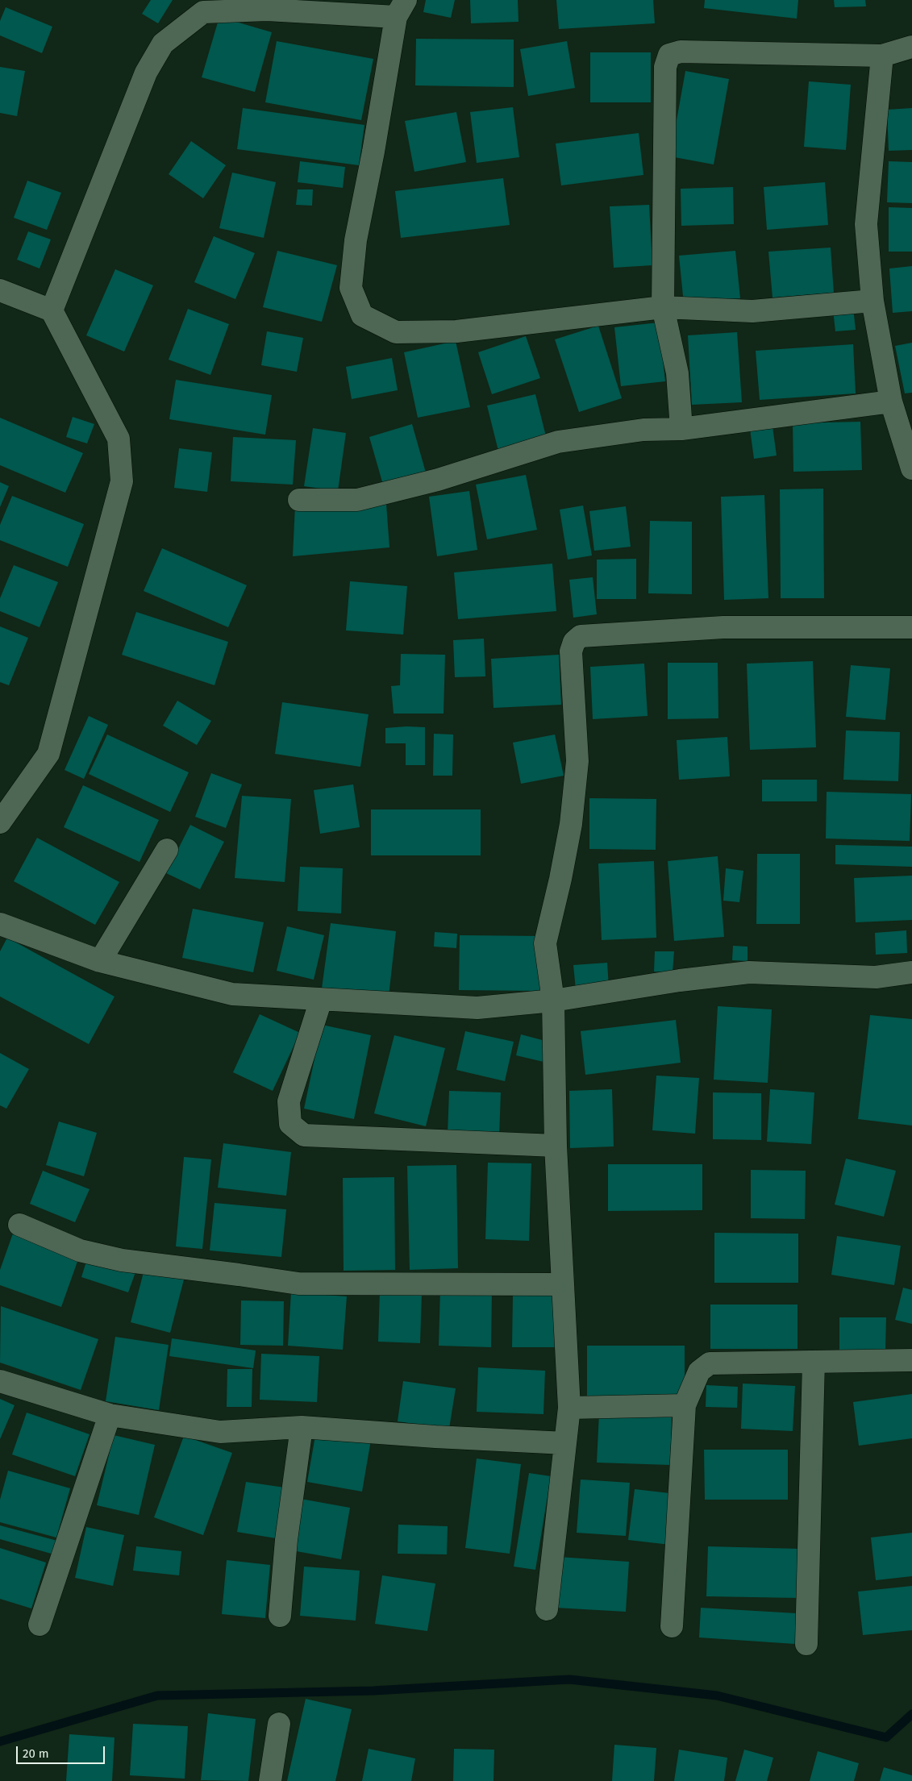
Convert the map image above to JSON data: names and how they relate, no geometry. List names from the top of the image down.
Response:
{
  "scale_bar": "20 m"
}
